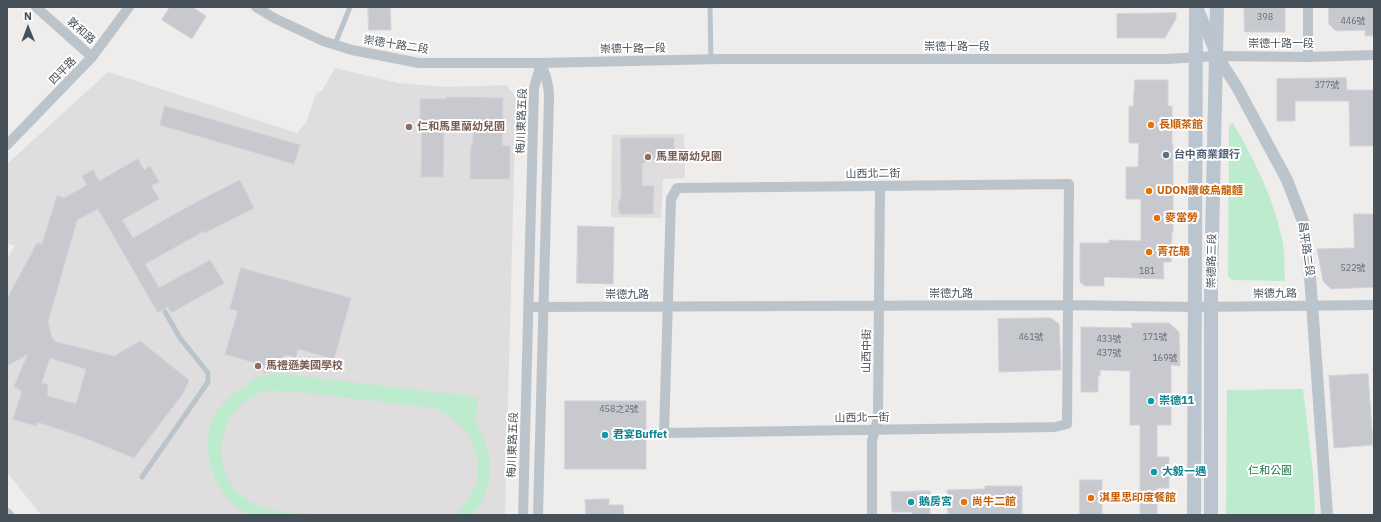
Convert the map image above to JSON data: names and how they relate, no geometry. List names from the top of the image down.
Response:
{
  "streets": {
    "main road": ["崇德路三段"],
    "street": [
      "敦和路",
      "崇德十路一段",
      "崇德十路二段",
      "四平路",
      "梅川東路五段",
      "山西北二街",
      "昌平路二段",
      "崇德九路",
      "山西中街",
      "山西北一街"
    ]
  },
  "crossings": [
    ["敦和路", "四平路"],
    ["崇德十路一段", "崇德十路二段"],
    ["崇德十路一段", "梅川東路五段"],
    ["崇德十路一段", "昌平路二段"],
    ["崇德十路一段", "崇德路三段"],
    ["崇德十路二段", "梅川東路五段"],
    ["梅川東路五段", "崇德九路"],
    ["山西北二街", "崇德九路"],
    ["山西北二街", "山西中街"],
    ["山西北二街", "山西北一街"],
    ["昌平路二段", "崇德路三段"],
    ["昌平路二段", "崇德九路"],
    ["崇德路三段", "崇德九路"],
    ["崇德九路", "山西中街"],
    ["崇德九路", "山西北一街"],
    ["山西中街", "山西北一街"]
  ],
  "parks": ["仁和公園"],
  "places": [
    "長順茶館",
    "仁和馬里蘭幼兒園",
    "台中商業銀行",
    "馬里蘭幼兒園",
    "UDON讚岐烏龍麵",
    "麥當勞",
    "青花驕",
    "馬禮遜美國學校",
    "崇德11",
    "君宴Buffet",
    "大毅一遇",
    "淇里思印度餐館",
    "鵝房宮",
    "尚牛二館"
  ],
  "house_numbers": [
    "398",
    "446號",
    "377號",
    "522號",
    "181",
    "461號",
    "171號",
    "433號",
    "437號",
    "169號",
    "458之2號"
  ],
  "north": "top"
}
